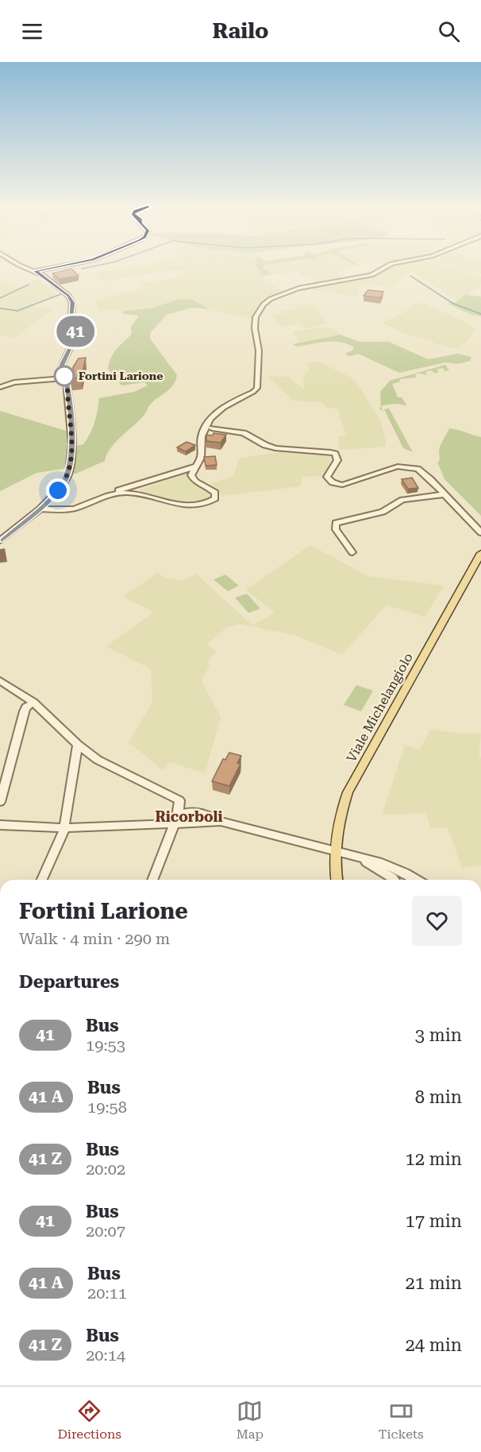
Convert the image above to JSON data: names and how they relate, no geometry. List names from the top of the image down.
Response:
{
  "streets": {
    "main road": ["Viale Michelangiolo"]
  },
  "districts": ["Ricorboli"],
  "places": ["Fortini Larione"],
  "lines": ["bus line 41"],
  "page": {
    "header": "Railo",
    "on_map": "41",
    "heading": [
      ["Fortini Larione", "Walk · 4 min · 290 m"],
      "Departures"
    ],
    "list": [
      {
        "mark": "41",
        "name": "Bus",
        "note": "19:53",
        "value": "3 min"
      },
      {
        "mark": "41 A",
        "name": "Bus",
        "note": "19:58",
        "value": "8 min"
      },
      {
        "mark": "41 Z",
        "name": "Bus",
        "note": "20:02",
        "value": "12 min"
      },
      {
        "mark": "41",
        "name": "Bus",
        "note": "20:07",
        "value": "17 min"
      },
      {
        "mark": "41 A",
        "name": "Bus",
        "note": "20:11",
        "value": "21 min"
      },
      {
        "mark": "41 Z",
        "name": "Bus",
        "note": "20:14",
        "value": "24 min"
      }
    ],
    "tabs": ["Directions", "Map", "Tickets"]
  }
}
